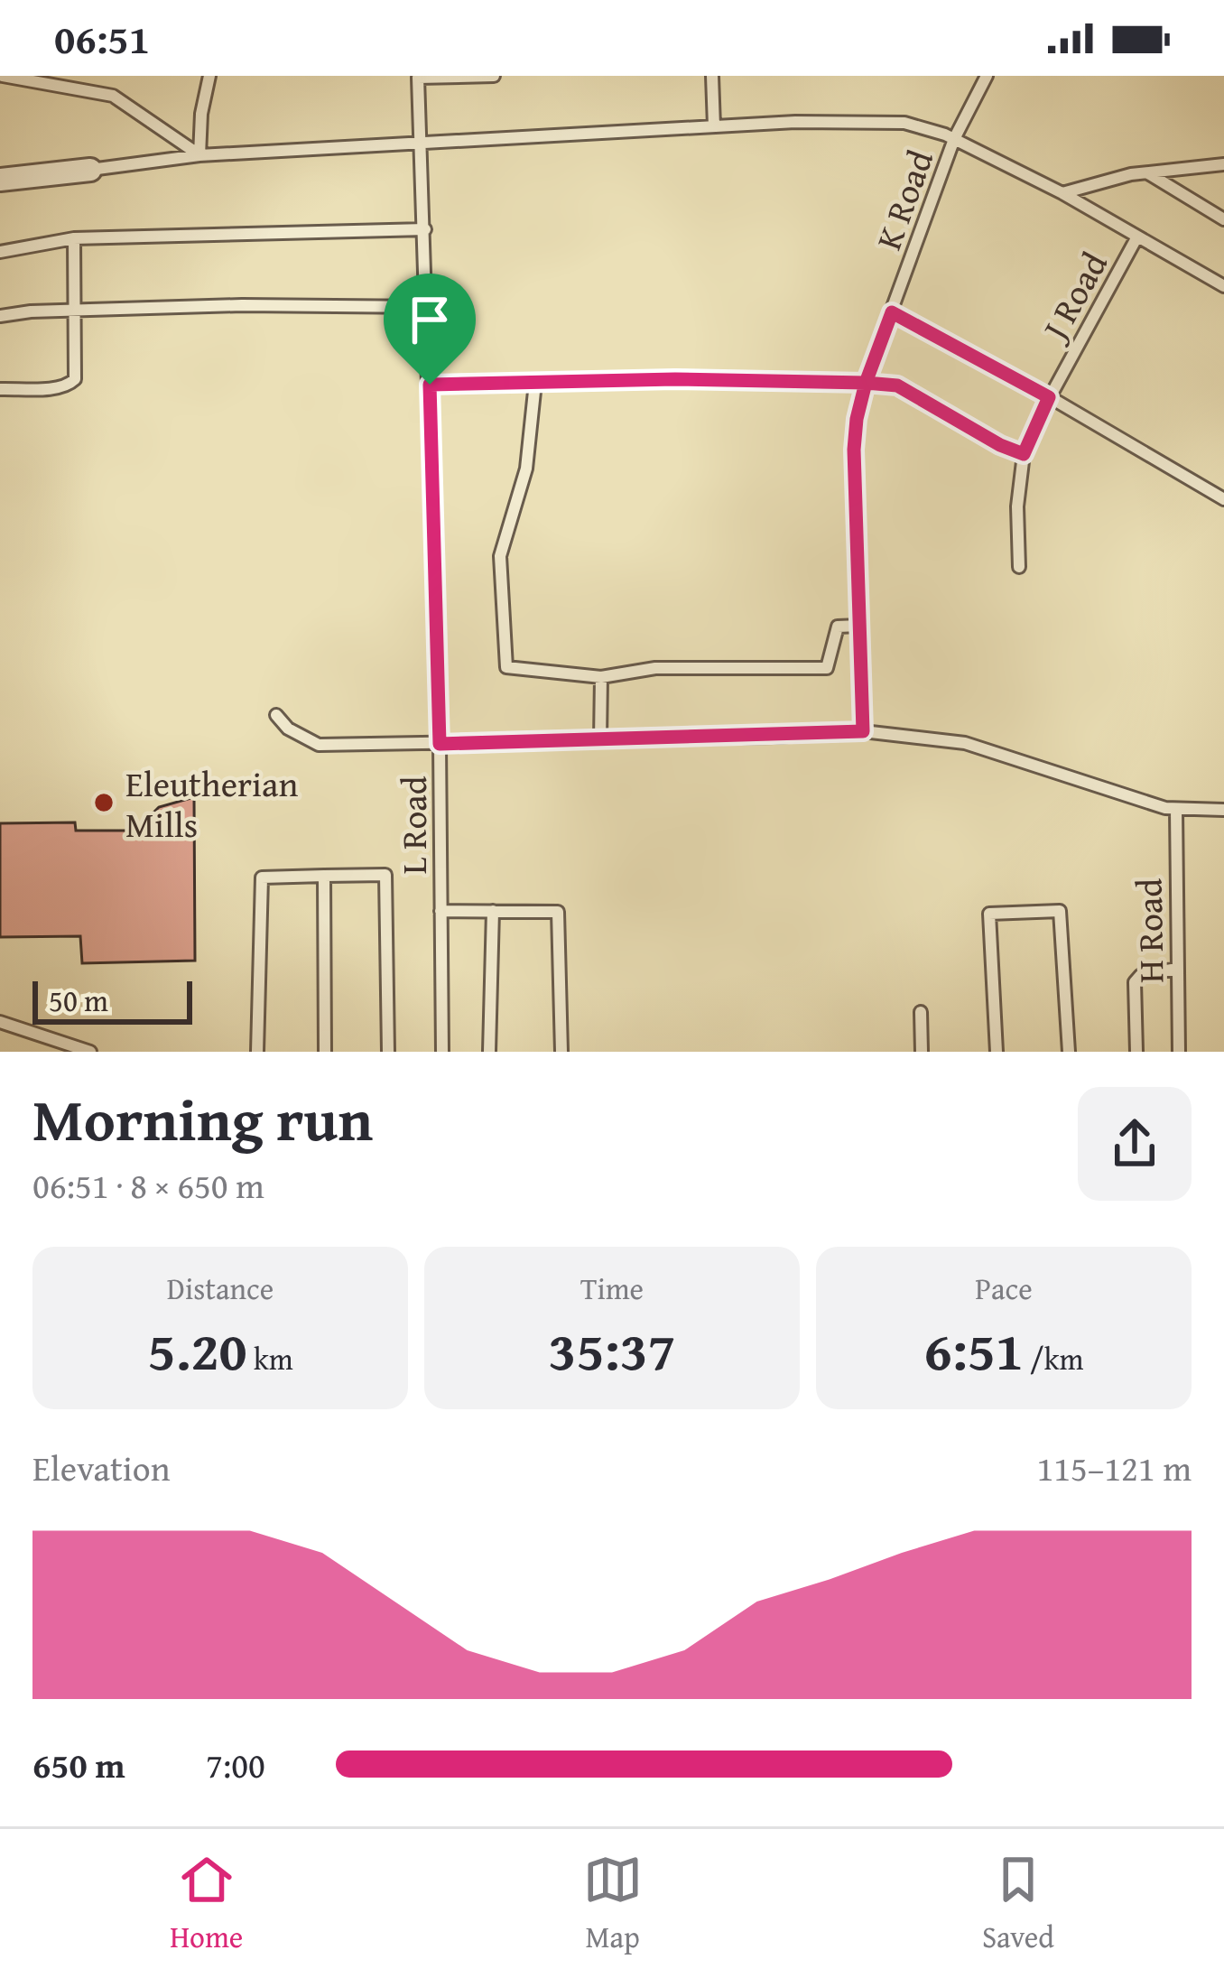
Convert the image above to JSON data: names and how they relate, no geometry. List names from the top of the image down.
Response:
{
  "streets": {
    "lane": [
      "K Road",
      "J Road",
      "L Road",
      "H Road"
    ]
  },
  "places": ["Eleutherian Mills"],
  "scale_bar": "50 m",
  "page": {
    "status": "06:51",
    "scale": "50 m",
    "heading": ["Morning run", "06:51 · 8 × 650 m"],
    "stats": [
      ["Distance", "5.20 km"],
      ["Time", "35:37"],
      ["Pace", "6:51 /km"]
    ],
    "chart": ["Elevation", "115–121 m"],
    "list": [
      {
        "name": "650 m",
        "note": "7:00"
      }
    ],
    "tabs": ["Home", "Map", "Saved"]
  }
}
